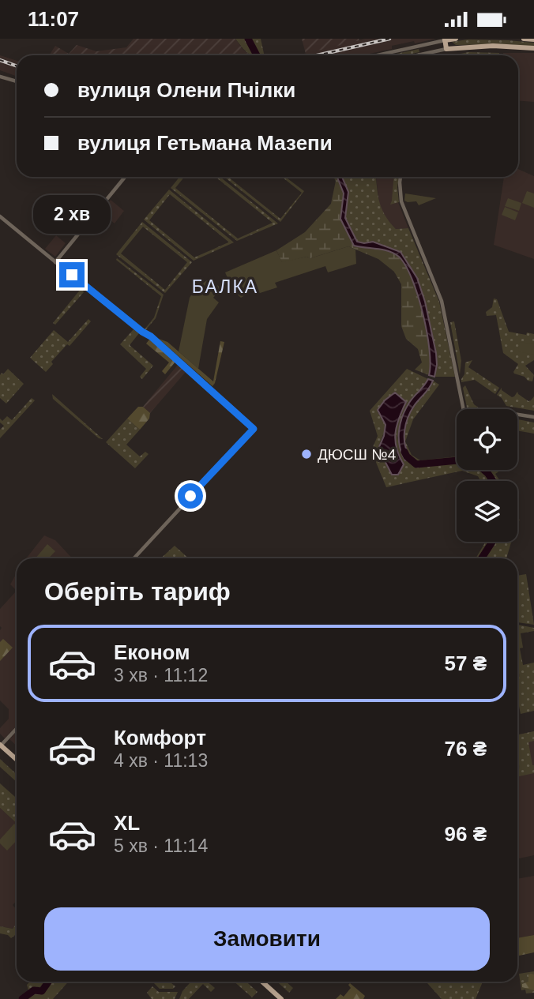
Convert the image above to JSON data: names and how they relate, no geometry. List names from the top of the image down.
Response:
{
  "districts": ["БАЛКА"],
  "places": ["ДЮСШ №4"],
  "page": {
    "status": "11:07",
    "banner": ["вулиця Олени Пчілки", "вулиця Гетьмана Мазепи"],
    "bubble": "2 хв",
    "heading": "Оберіть тариф",
    "list": [
      {
        "name": "Економ",
        "note": "3 хв · 11:12",
        "value": "57 ₴"
      },
      {
        "name": "Комфорт",
        "note": "4 хв · 11:13",
        "value": "76 ₴"
      },
      {
        "name": "XL",
        "note": "5 хв · 11:14",
        "value": "96 ₴"
      }
    ],
    "buttons": "Замовити"
  }
}
